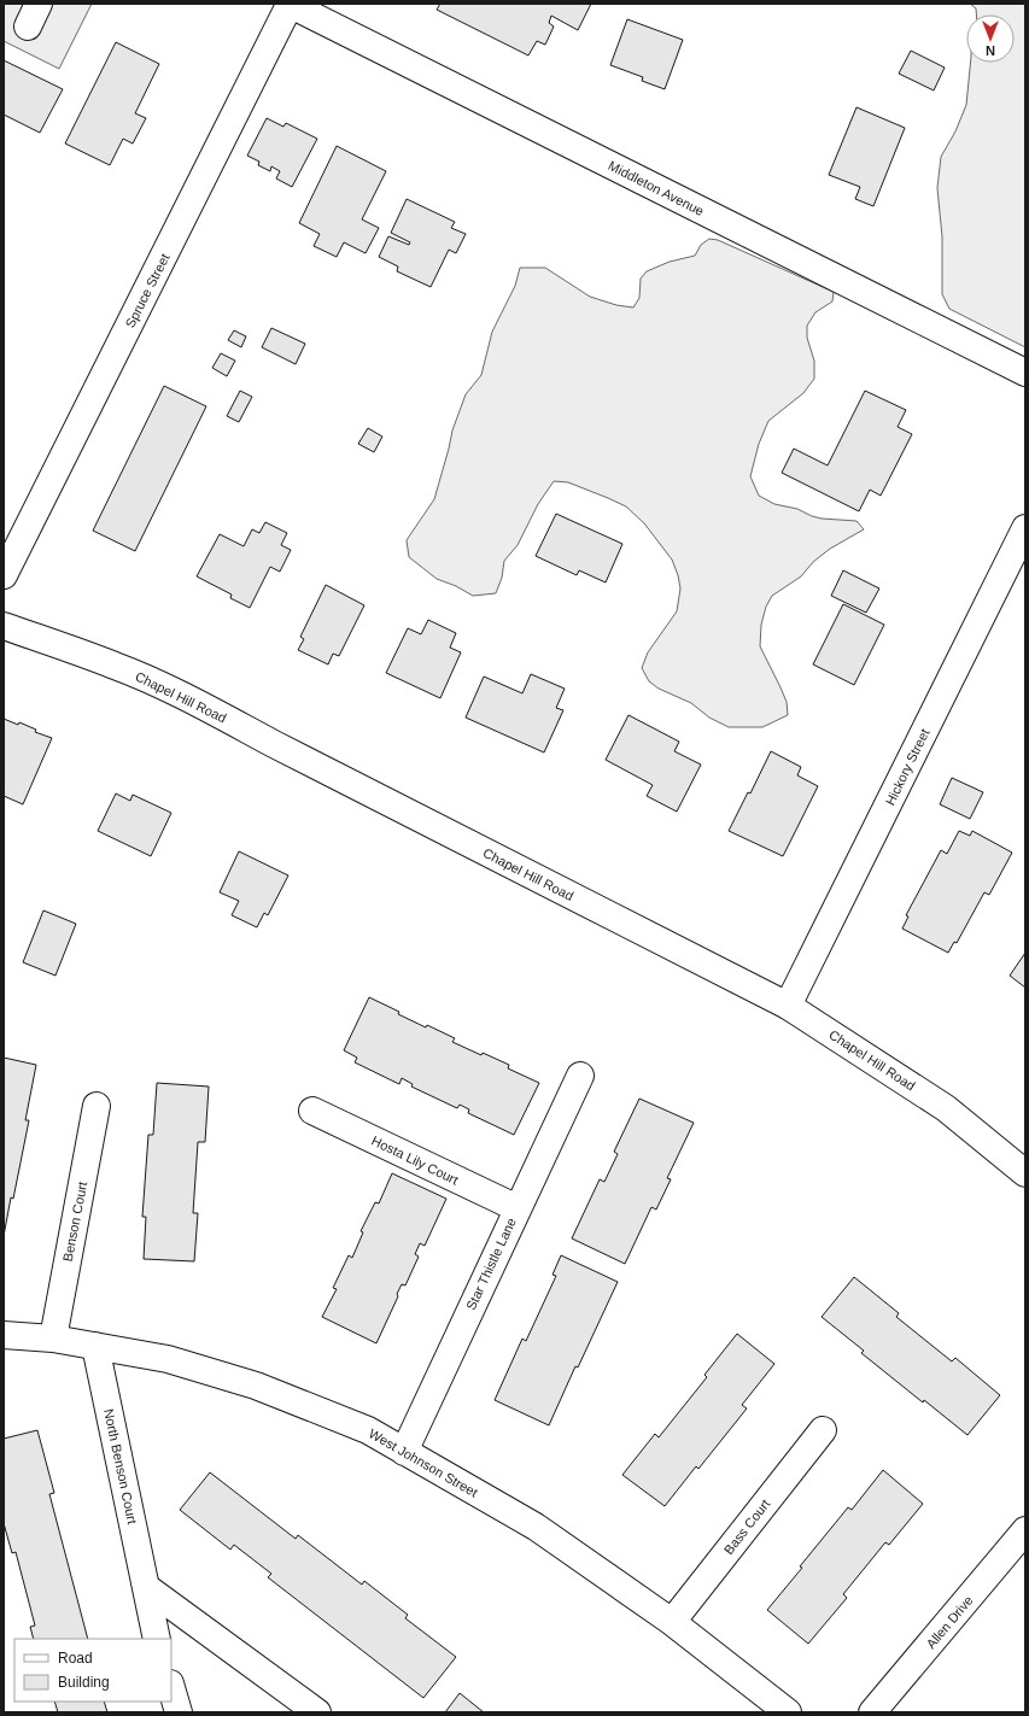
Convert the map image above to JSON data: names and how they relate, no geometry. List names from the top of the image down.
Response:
{
  "streets": {
    "street": [
      "Middleton Avenue",
      "Spruce Street",
      "Chapel Hill Road",
      "Hickory Street",
      "Hosta Lily Court",
      "Benson Court",
      "Star Thistle Lane",
      "West Johnson Street",
      "North Benson Court",
      "Bass Court",
      "Allen Drive"
    ]
  },
  "crossings": [
    ["Middleton Avenue", "Spruce Street"],
    ["Chapel Hill Road", "Hickory Street"],
    ["Hosta Lily Court", "Star Thistle Lane"],
    ["Benson Court", "West Johnson Street"],
    ["Star Thistle Lane", "West Johnson Street"],
    ["West Johnson Street", "North Benson Court"],
    ["West Johnson Street", "Bass Court"]
  ],
  "legend": ["Road", "Building"],
  "north": "bottom"
}
